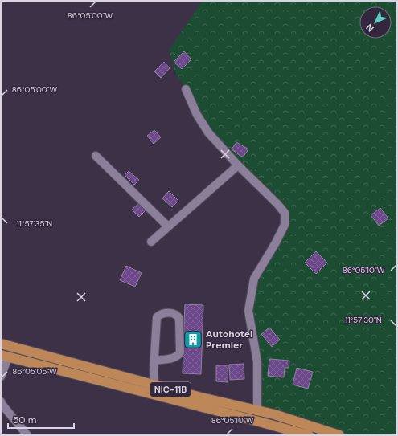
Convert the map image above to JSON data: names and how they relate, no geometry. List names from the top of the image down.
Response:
{
  "streets": {
    "highway": ["NIC-11B"]
  },
  "places": {
    "building": ["Autohotel Premier"]
  },
  "scale_bar": "50 m",
  "north": "bottom left",
  "coordinates": [
    "86°05'00\"W",
    "11°57'35\"N",
    "86°05'10\"W",
    "11°57'30\"N",
    "86°05'05\"W"
  ]
}
